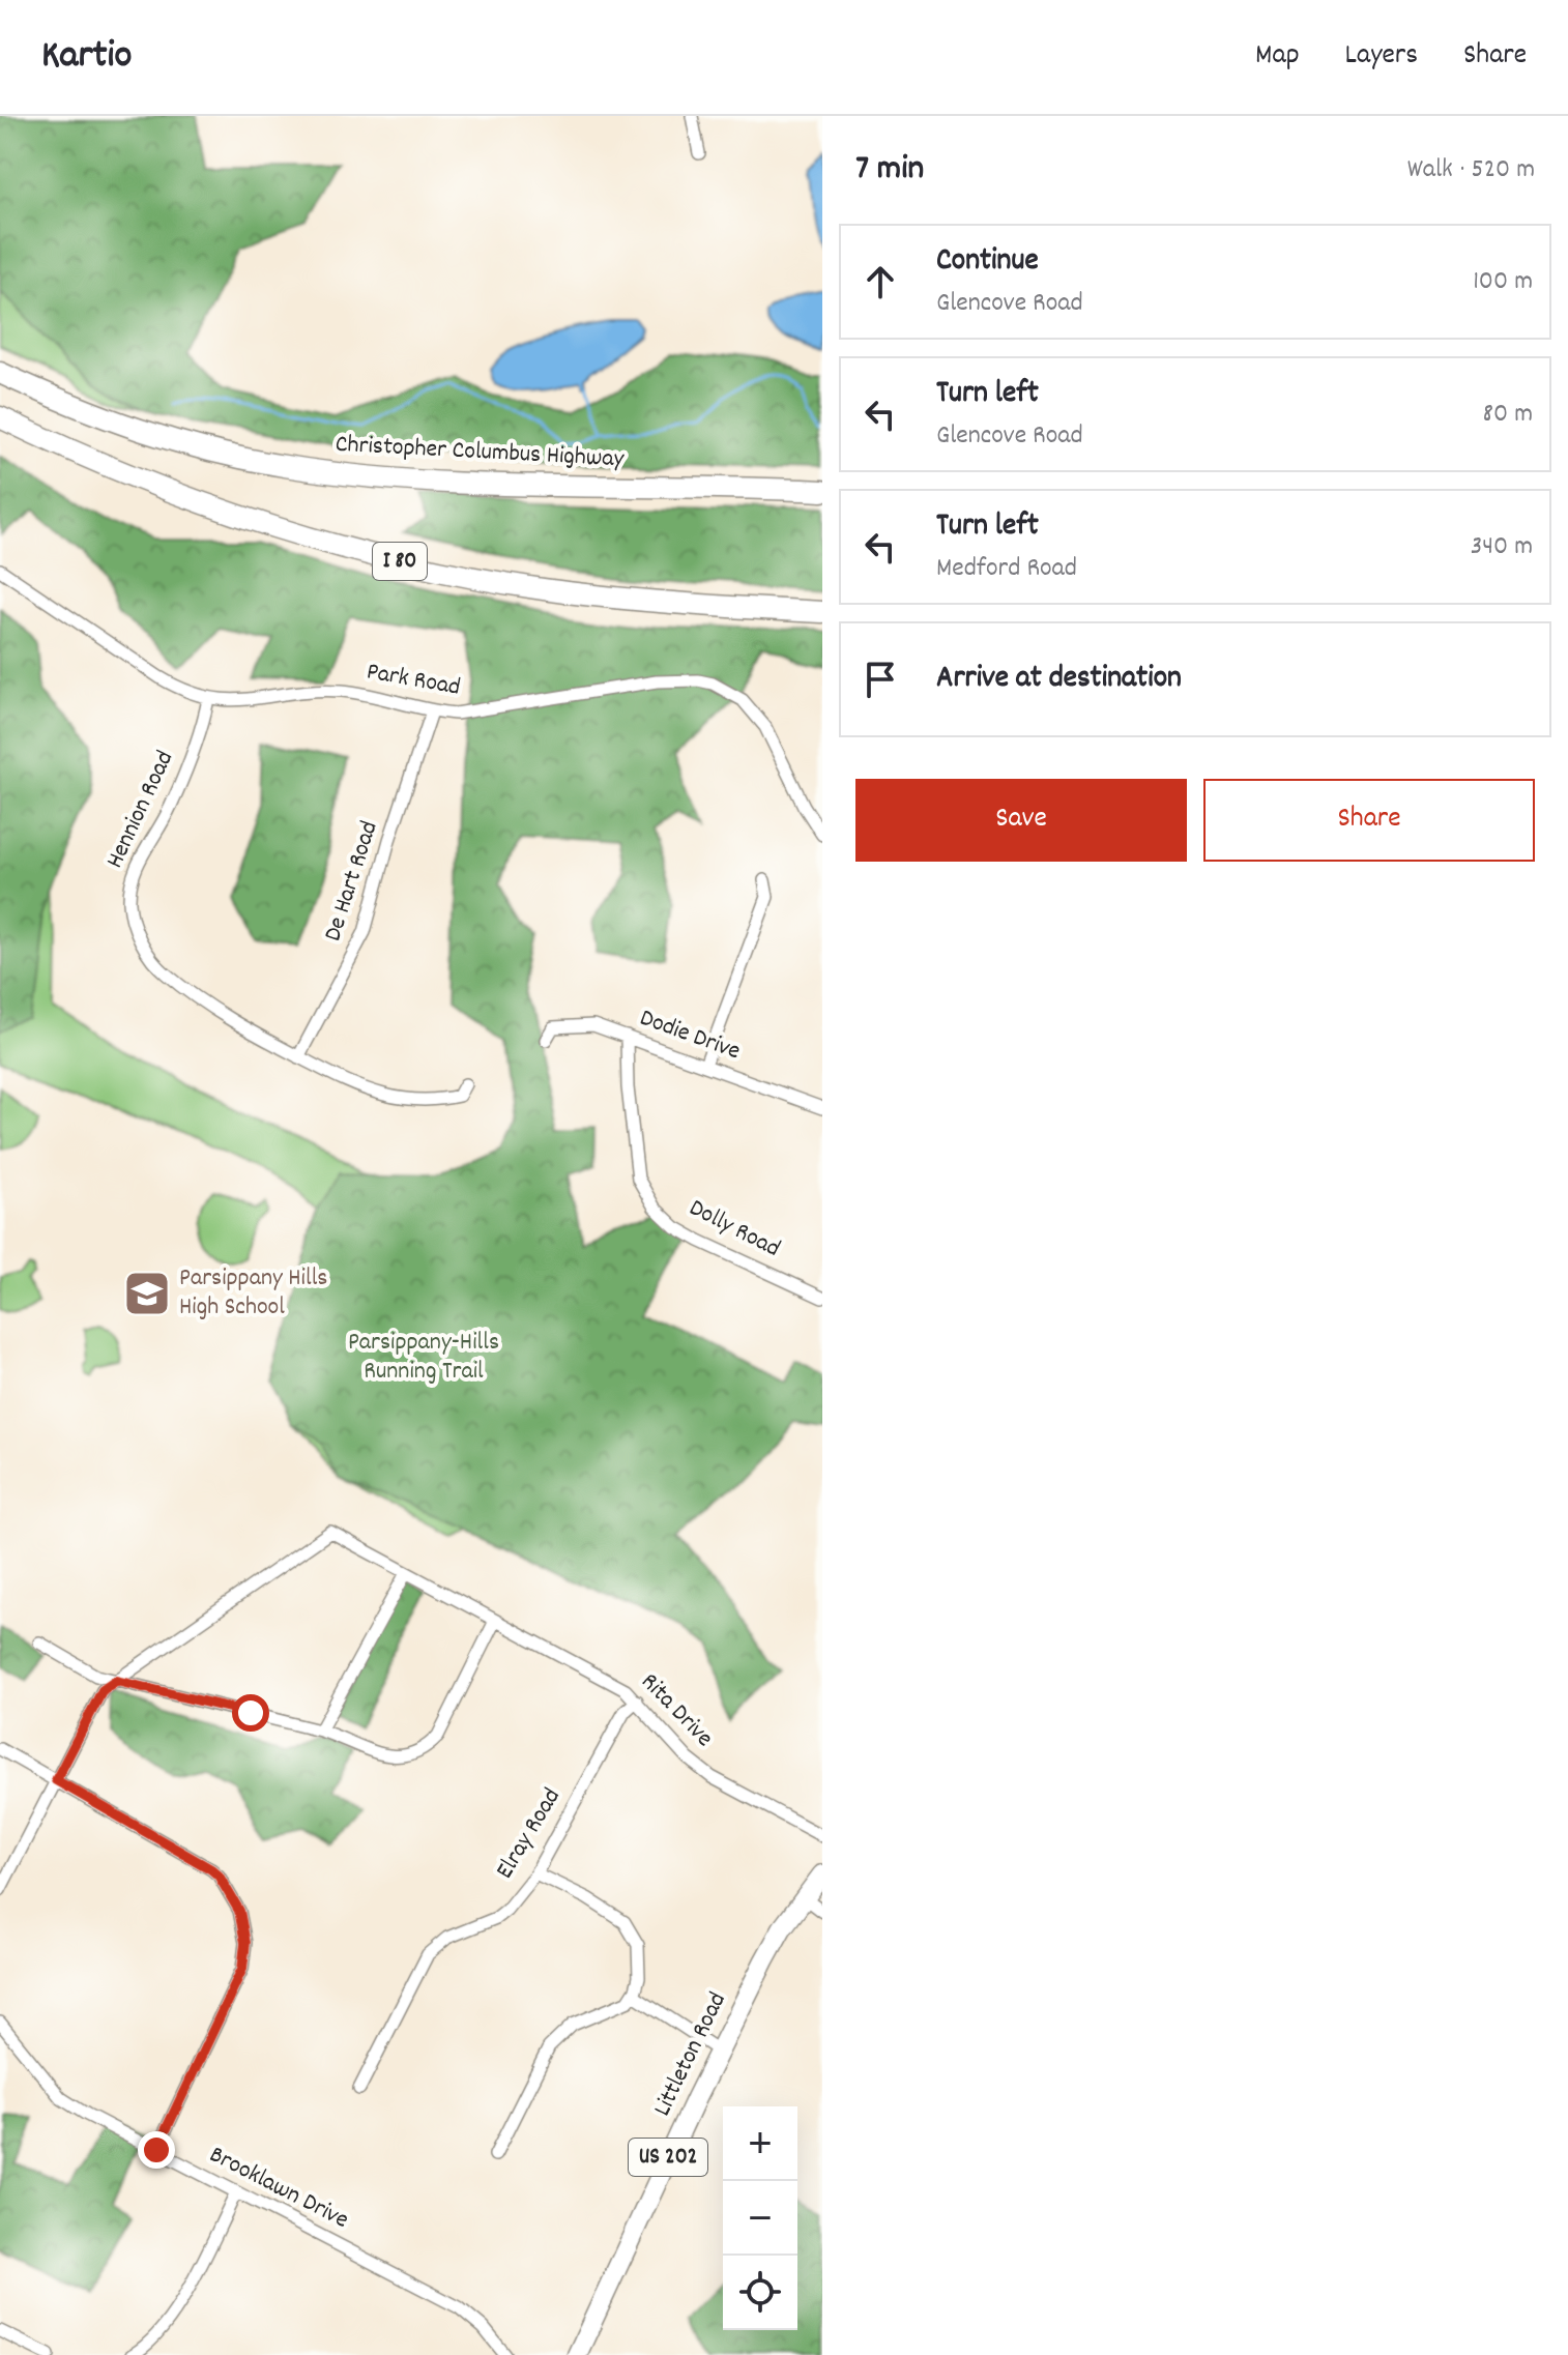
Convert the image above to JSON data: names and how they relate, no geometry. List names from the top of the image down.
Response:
{
  "streets": {
    "highway": ["Christopher Columbus Highway", "I 80"],
    "main road": ["Littleton Road", "US 202"],
    "street": [
      "Park Road",
      "Hennion Road",
      "De Hart Road",
      "Dodie Drive",
      "Dolly Road",
      "Rita Drive",
      "Elray Road",
      "Brooklawn Drive"
    ]
  },
  "crossings": [
    ["Park Road", "Hennion Road"],
    ["Park Road", "De Hart Road"],
    ["Hennion Road", "De Hart Road"],
    ["Dodie Drive", "Dolly Road"],
    ["Rita Drive", "Elray Road"]
  ],
  "parks": ["Parsippany-Hills Running Trail"],
  "places": {
    "school or university": ["Parsippany Hills High School"]
  },
  "page": {
    "header": "Kartio",
    "nav": ["Map", "Layers", "Share"],
    "heading": ["7 min", "Walk · 520 m"],
    "list": [
      ["Continue", "Glencove Road", "100 m"],
      ["Turn left", "Glencove Road", "80 m"],
      ["Turn left", "Medford Road", "340 m"],
      "Arrive at destination"
    ],
    "buttons": ["Save", "Share"],
    "map_buttons": ["+", "−"]
  }
}
